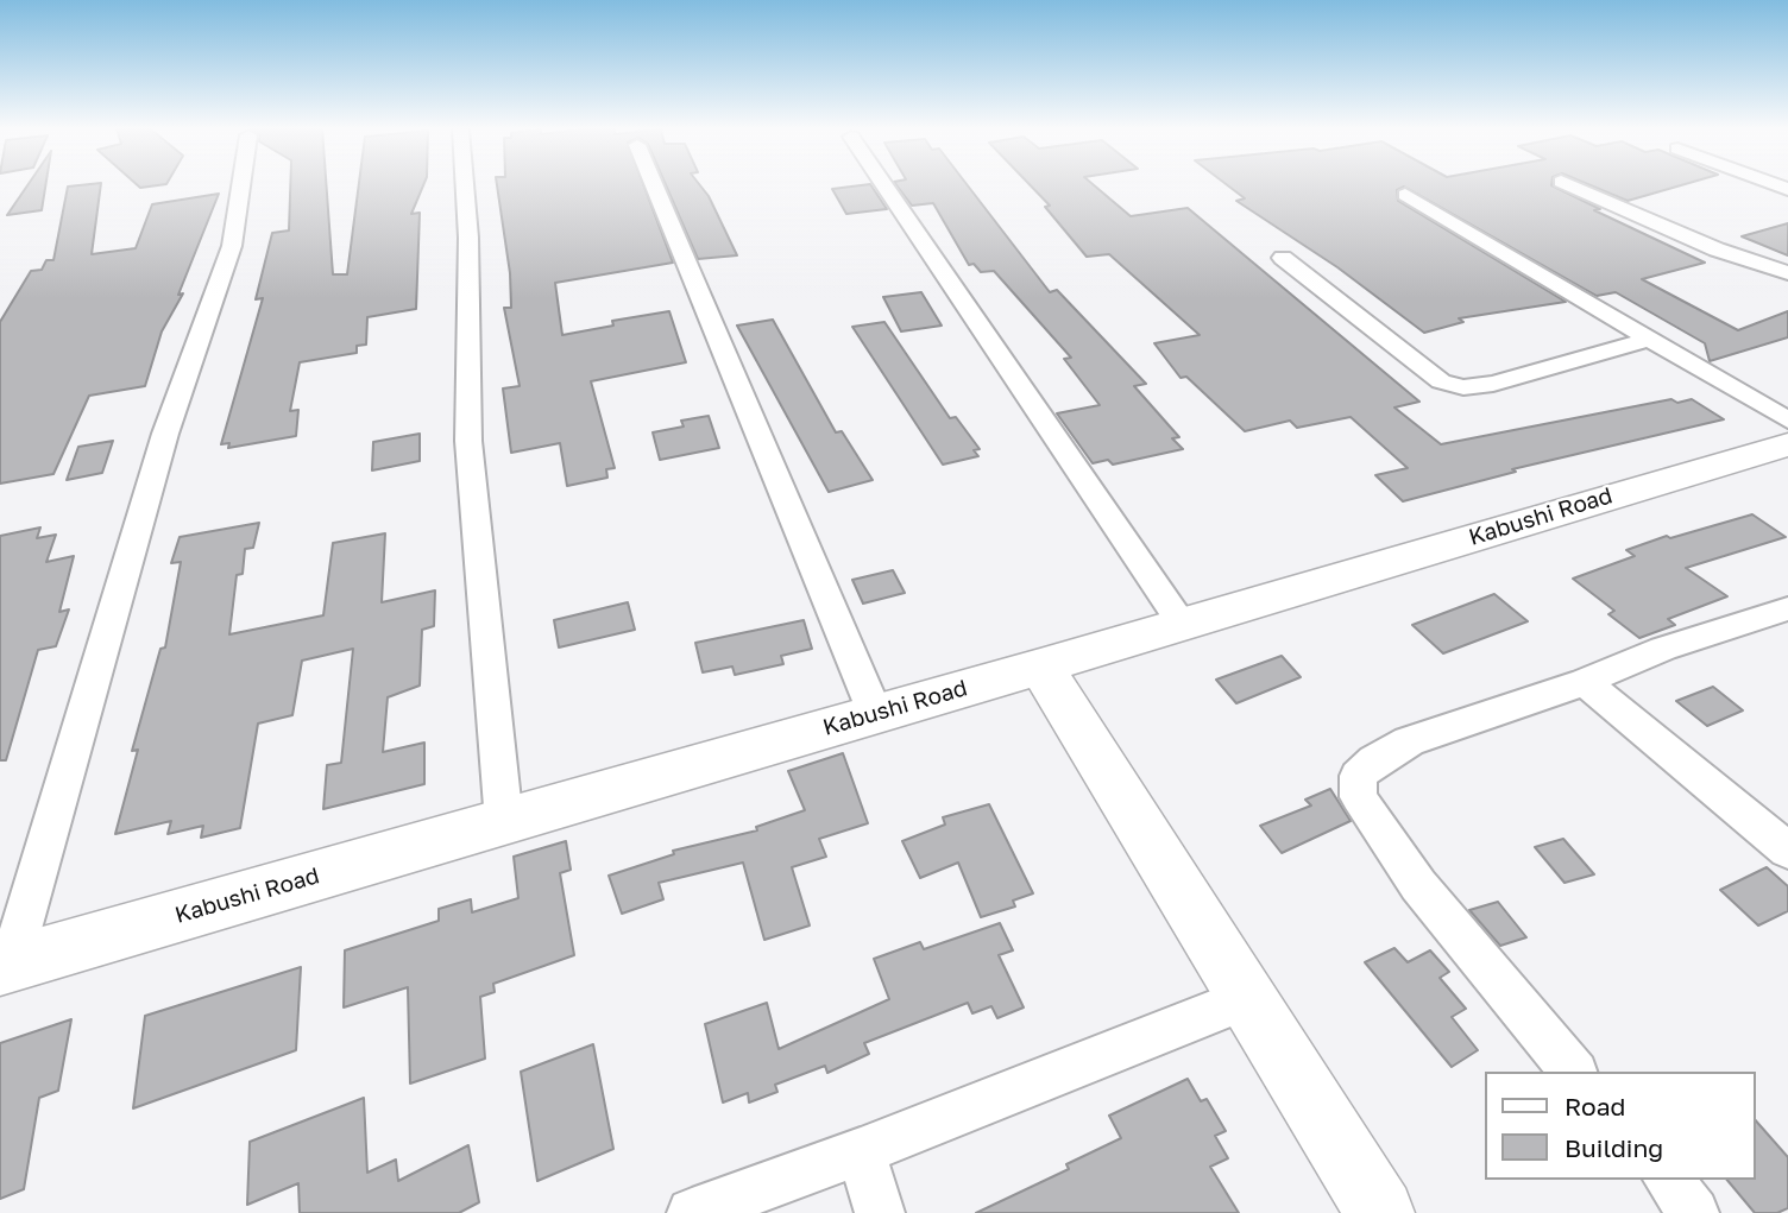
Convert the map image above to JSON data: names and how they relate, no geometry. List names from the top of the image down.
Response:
{
  "streets": {
    "main road": ["Kabushi Road"]
  },
  "legend": ["Road", "Building"]
}
